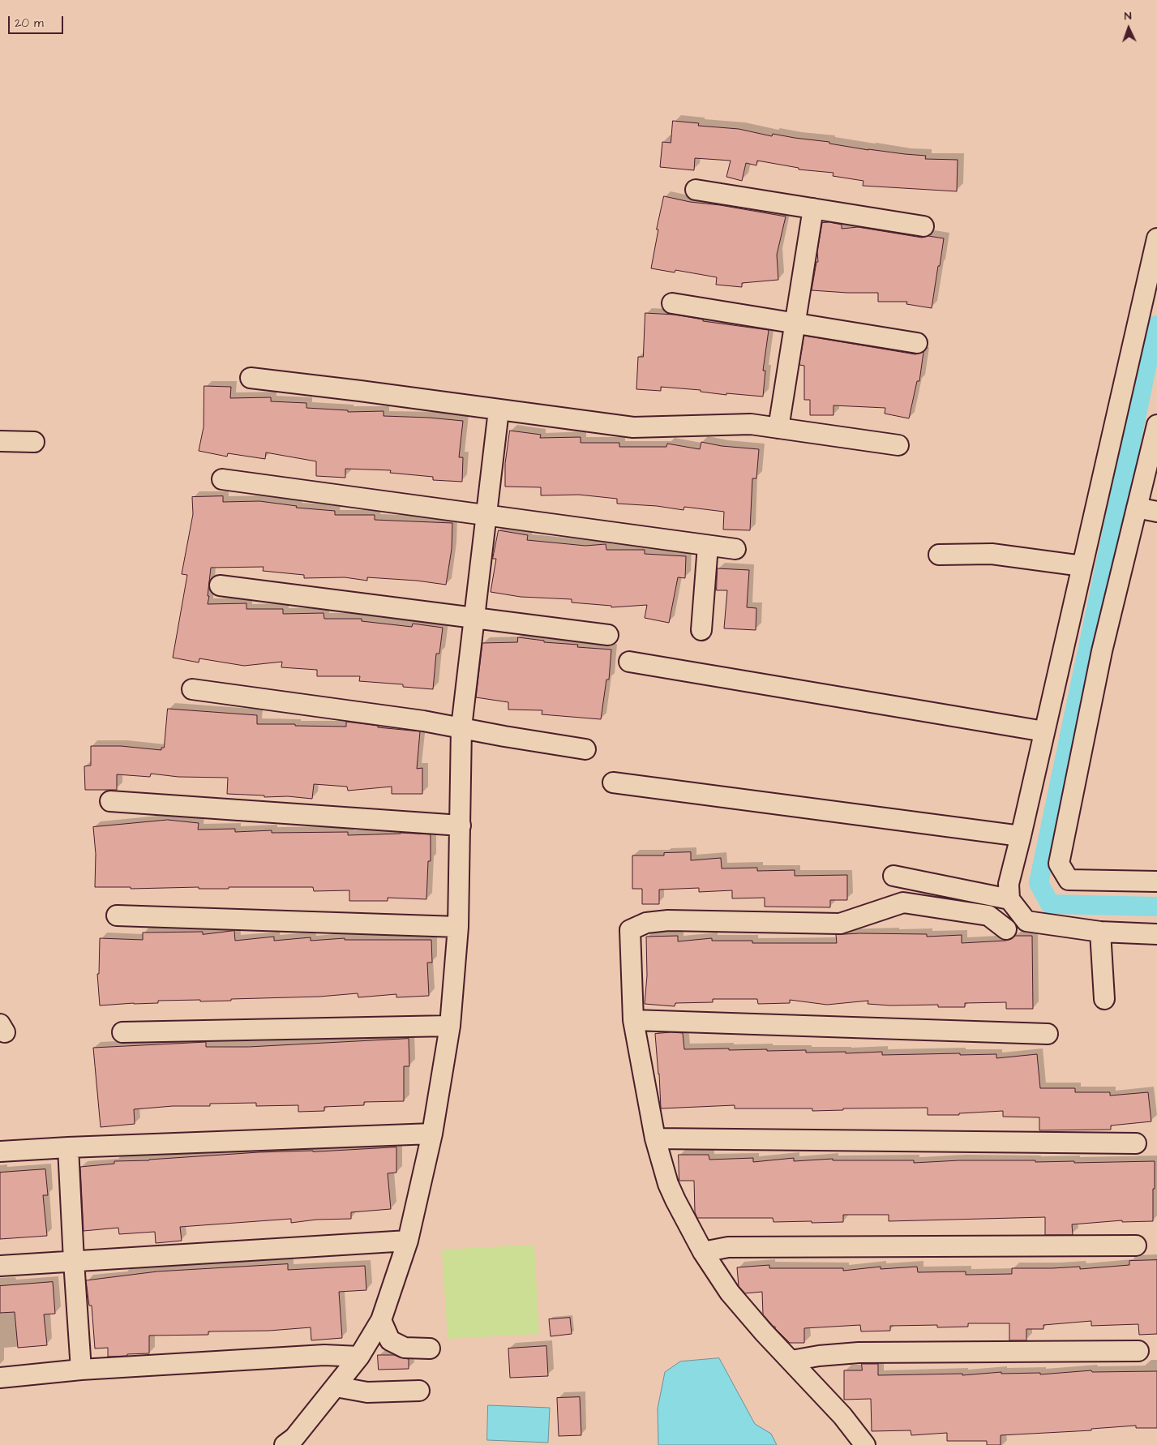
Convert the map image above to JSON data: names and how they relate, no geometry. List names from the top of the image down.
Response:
{
  "scale_bar": "20 m",
  "north": "top"
}
